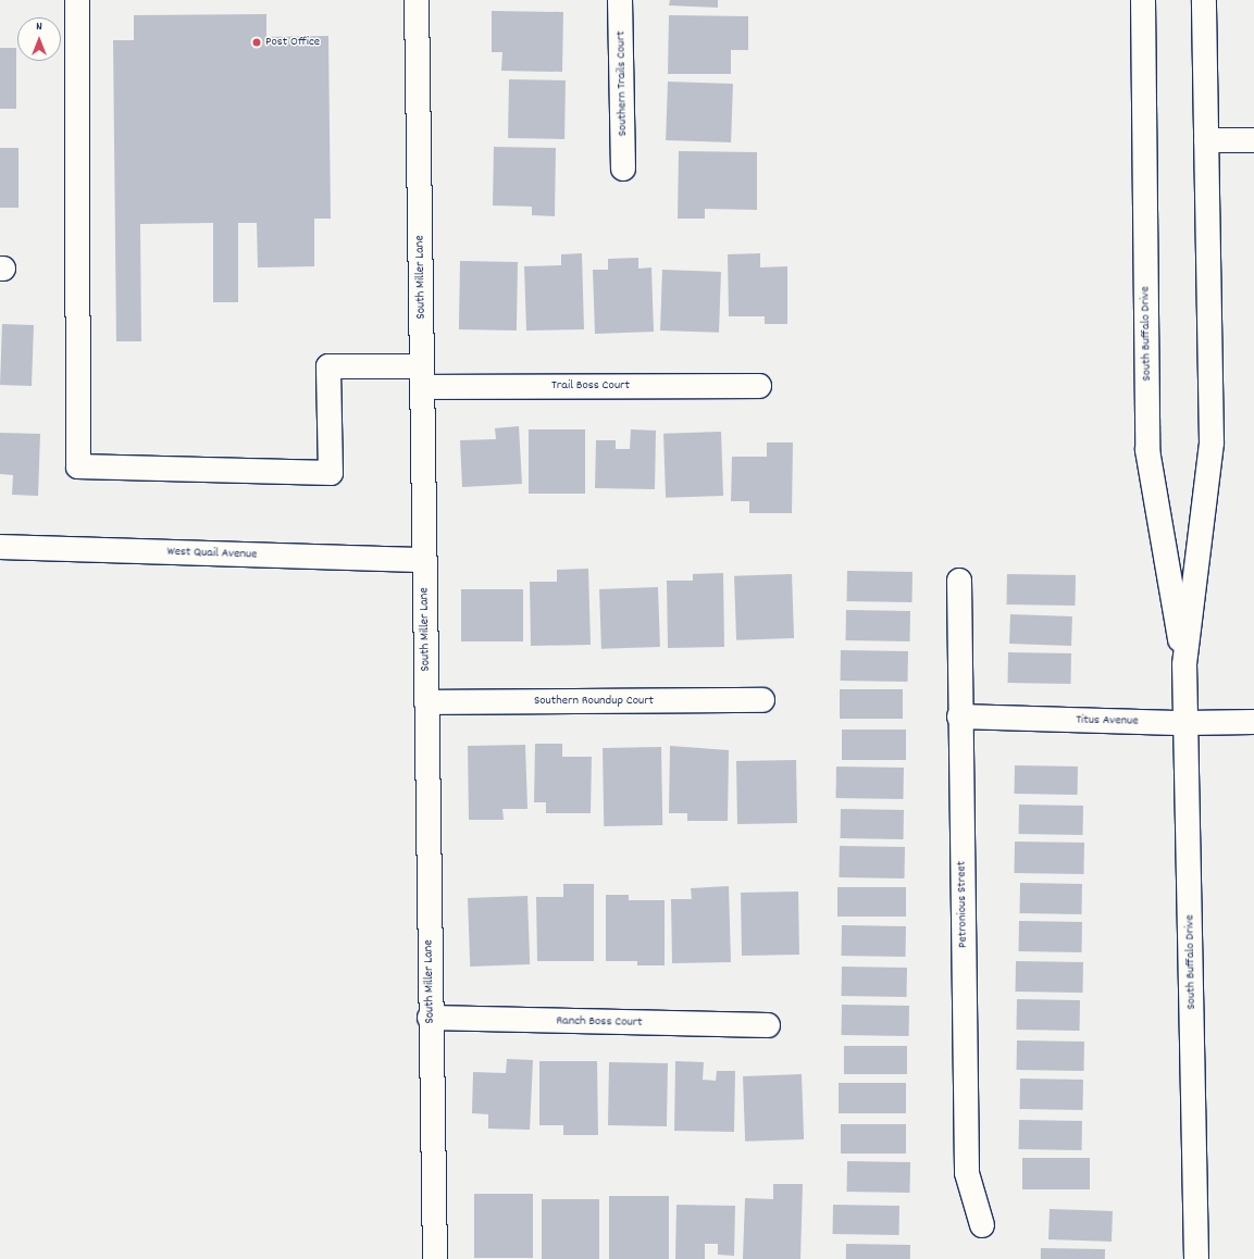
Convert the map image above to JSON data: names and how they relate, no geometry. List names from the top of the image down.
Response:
{
  "streets": {
    "street": [
      "Southern Trails Court",
      "South Miller Lane",
      "South Buffalo Drive",
      "Trail Boss Court",
      "West Quail Avenue",
      "Southern Roundup Court",
      "Titus Avenue",
      "Petronious Street",
      "Ranch Boss Court"
    ]
  },
  "crossings": [
    ["South Miller Lane", "Trail Boss Court"],
    ["South Miller Lane", "West Quail Avenue"],
    ["South Miller Lane", "Southern Roundup Court"],
    ["South Miller Lane", "Ranch Boss Court"],
    ["South Buffalo Drive", "Titus Avenue"],
    ["Titus Avenue", "Petronious Street"]
  ],
  "places": ["Post Office"],
  "north": "top"
}
